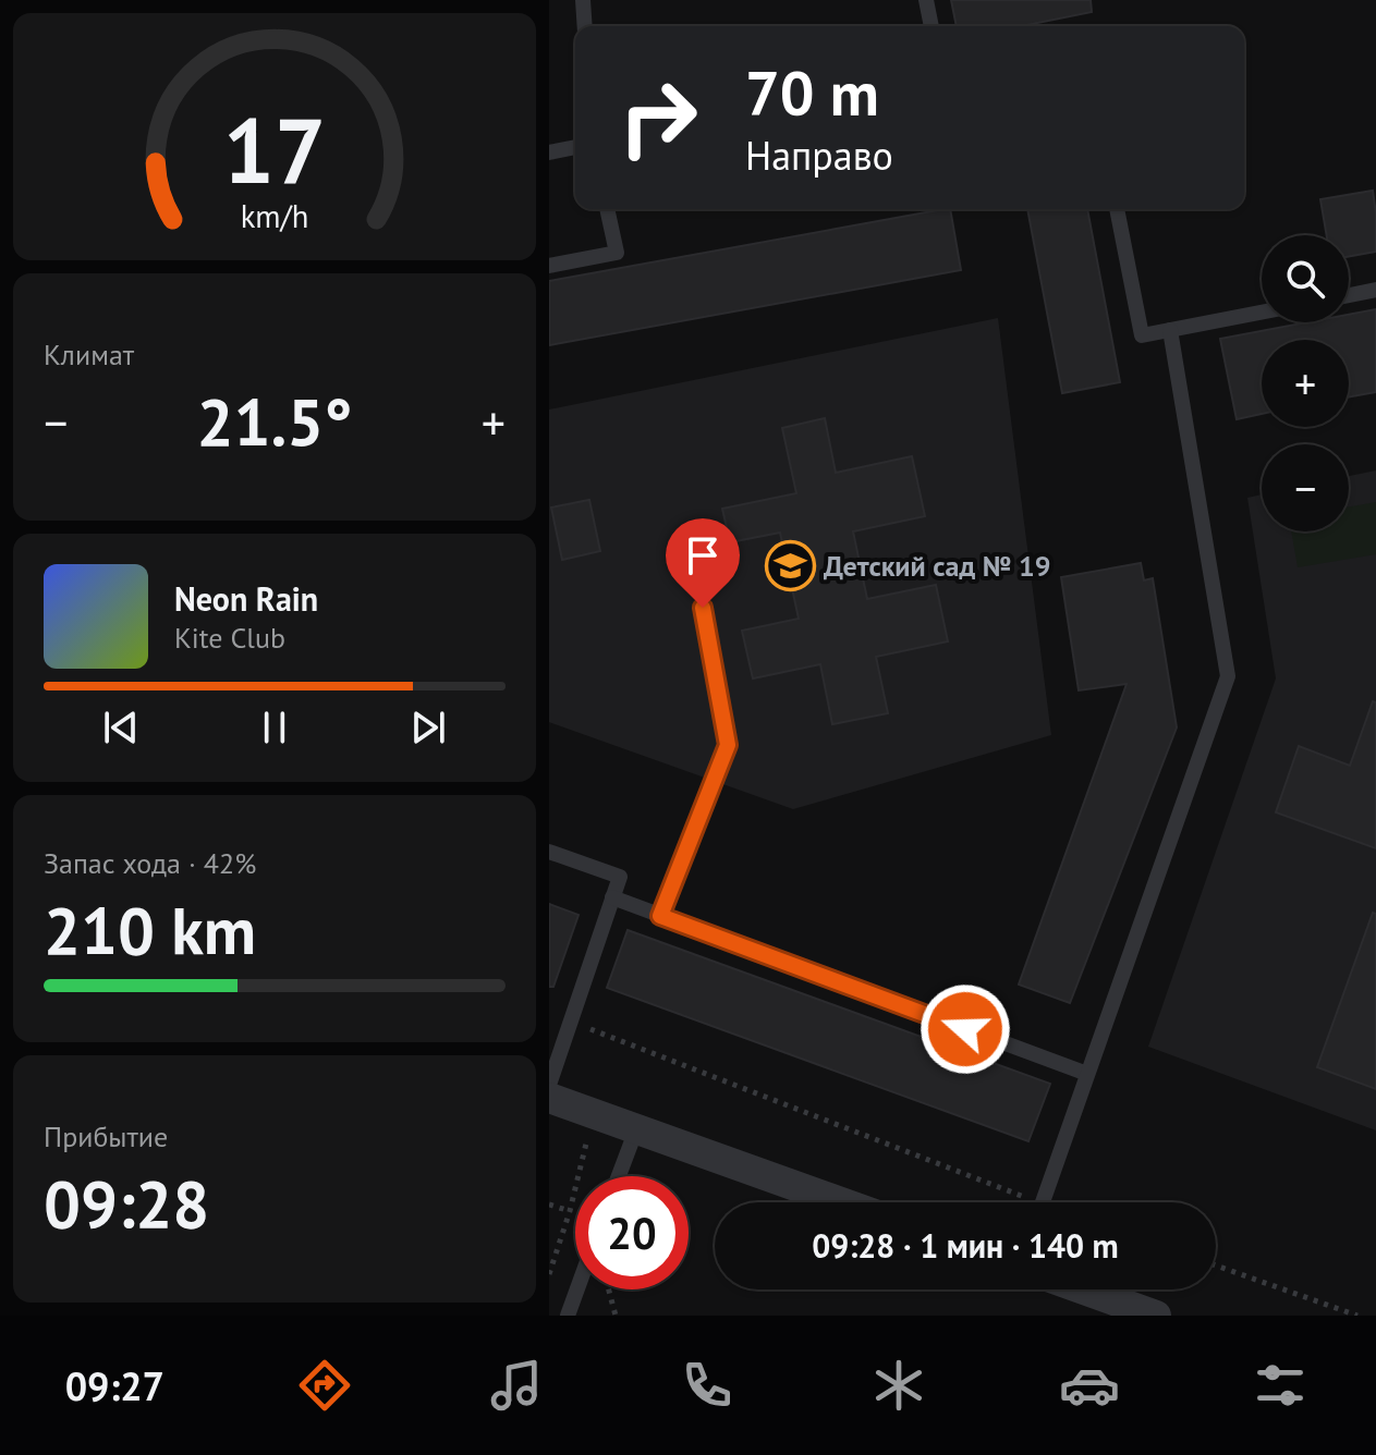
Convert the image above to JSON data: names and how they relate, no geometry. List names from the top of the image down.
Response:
{
  "places": {
    "school or university": ["Детский сад № 19"]
  },
  "page": {
    "turn": ["70 m", "Направо"],
    "map_buttons": ["+", "−"],
    "tile": [
      "Климат",
      ["Запас хода · 42%", "210 km"],
      ["Прибытие", "09:28"]
    ],
    "heat": ["−", "21.5°", "+"],
    "song": ["Neon Rain", "Kite Club"],
    "limit": "20",
    "trip": "09:28 · 1 мин · 140 m",
    "tabs": "09:27",
    "gauge": ["17", "km/h"]
  }
}
